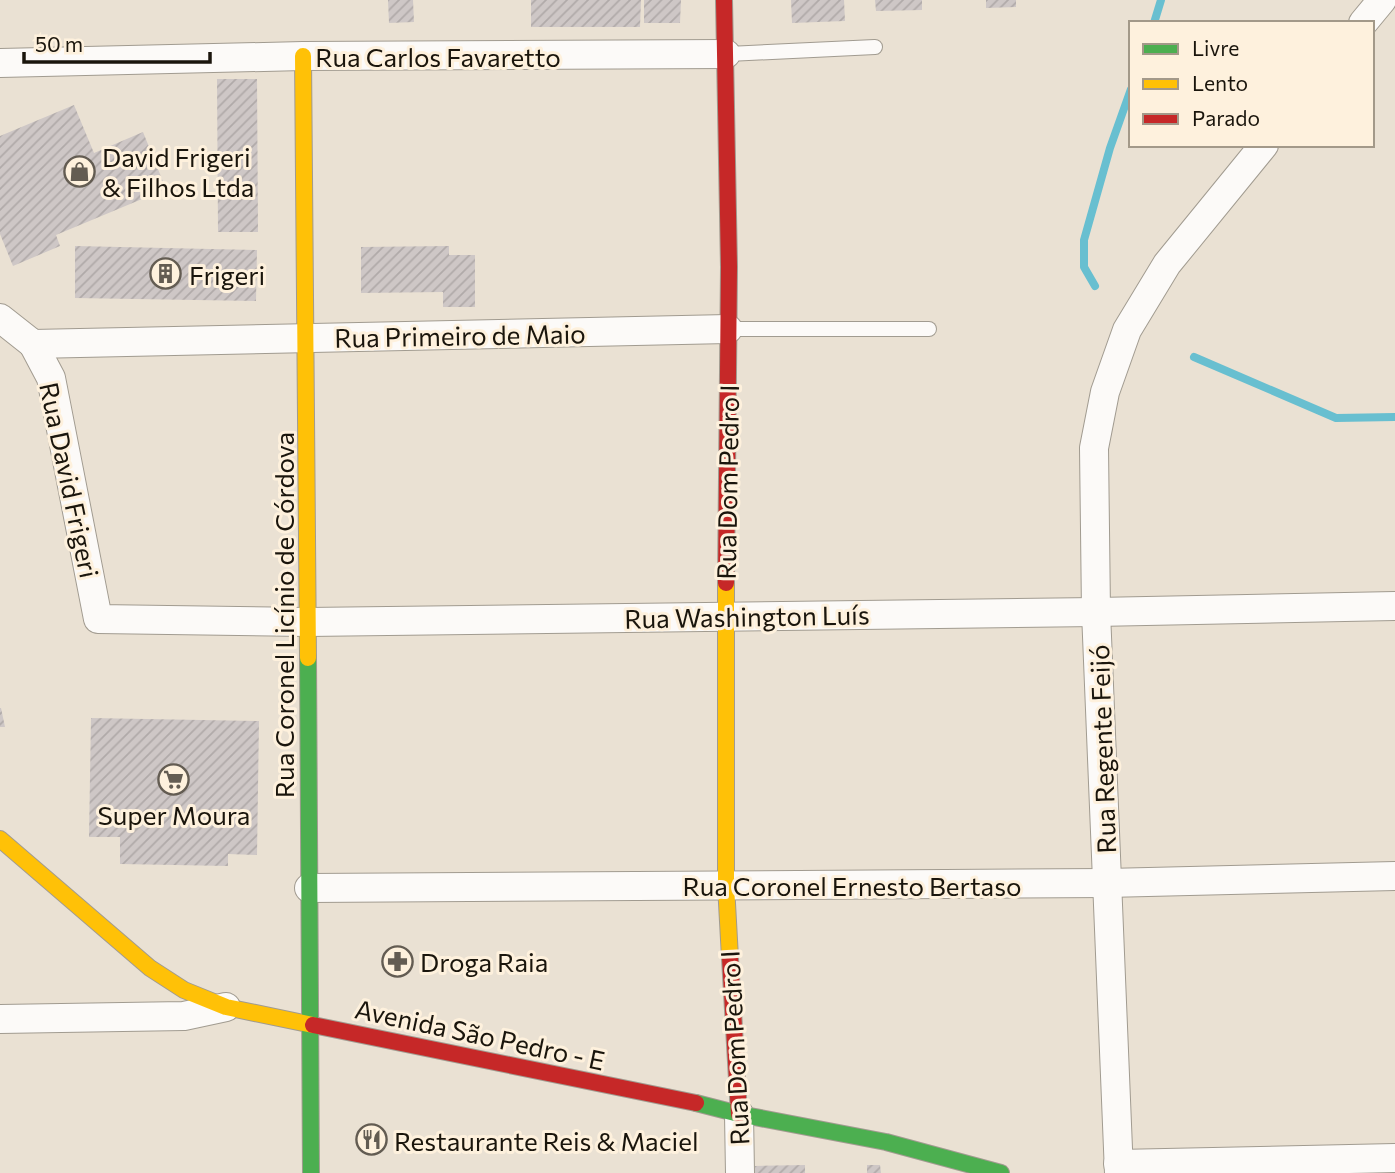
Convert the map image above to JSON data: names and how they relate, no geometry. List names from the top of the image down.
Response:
{
  "streets": {
    "street": [
      "Rua Carlos Favaretto",
      "Rua Primeiro de Maio",
      "Rua David Frigeri",
      "Rua Dom Pedro I",
      "Rua Coronel Licínio de Córdova",
      "Rua Washington Luís",
      "Rua Regente Feijó",
      "Rua Coronel Ernesto Bertaso",
      "Avenida São Pedro - E"
    ]
  },
  "crossings": [
    ["Rua Carlos Favaretto", "Rua Dom Pedro I"],
    ["Rua Carlos Favaretto", "Rua Coronel Licínio de Córdova"],
    ["Rua Primeiro de Maio", "Rua David Frigeri"],
    ["Rua Primeiro de Maio", "Rua Dom Pedro I"],
    ["Rua Primeiro de Maio", "Rua Coronel Licínio de Córdova"],
    ["Rua David Frigeri", "Rua Washington Luís"],
    ["Rua Dom Pedro I", "Rua Washington Luís"],
    ["Rua Dom Pedro I", "Rua Coronel Ernesto Bertaso"],
    ["Rua Dom Pedro I", "Avenida São Pedro - E"],
    ["Rua Coronel Licínio de Córdova", "Rua Washington Luís"],
    ["Rua Coronel Licínio de Córdova", "Rua Coronel Ernesto Bertaso"],
    ["Rua Coronel Licínio de Córdova", "Avenida São Pedro - E"],
    ["Rua Washington Luís", "Rua Regente Feijó"],
    ["Rua Regente Feijó", "Rua Coronel Ernesto Bertaso"]
  ],
  "places": {
    "shop": ["David Frigeri & Filhos Ltda"],
    "building": ["Frigeri"],
    "supermarket": ["Super Moura"],
    "pharmacy": ["Droga Raia"],
    "restaurant": ["Restaurante Reis & Maciel"]
  },
  "legend": ["Livre", "Lento", "Parado"],
  "scale_bar": "50 m"
}
